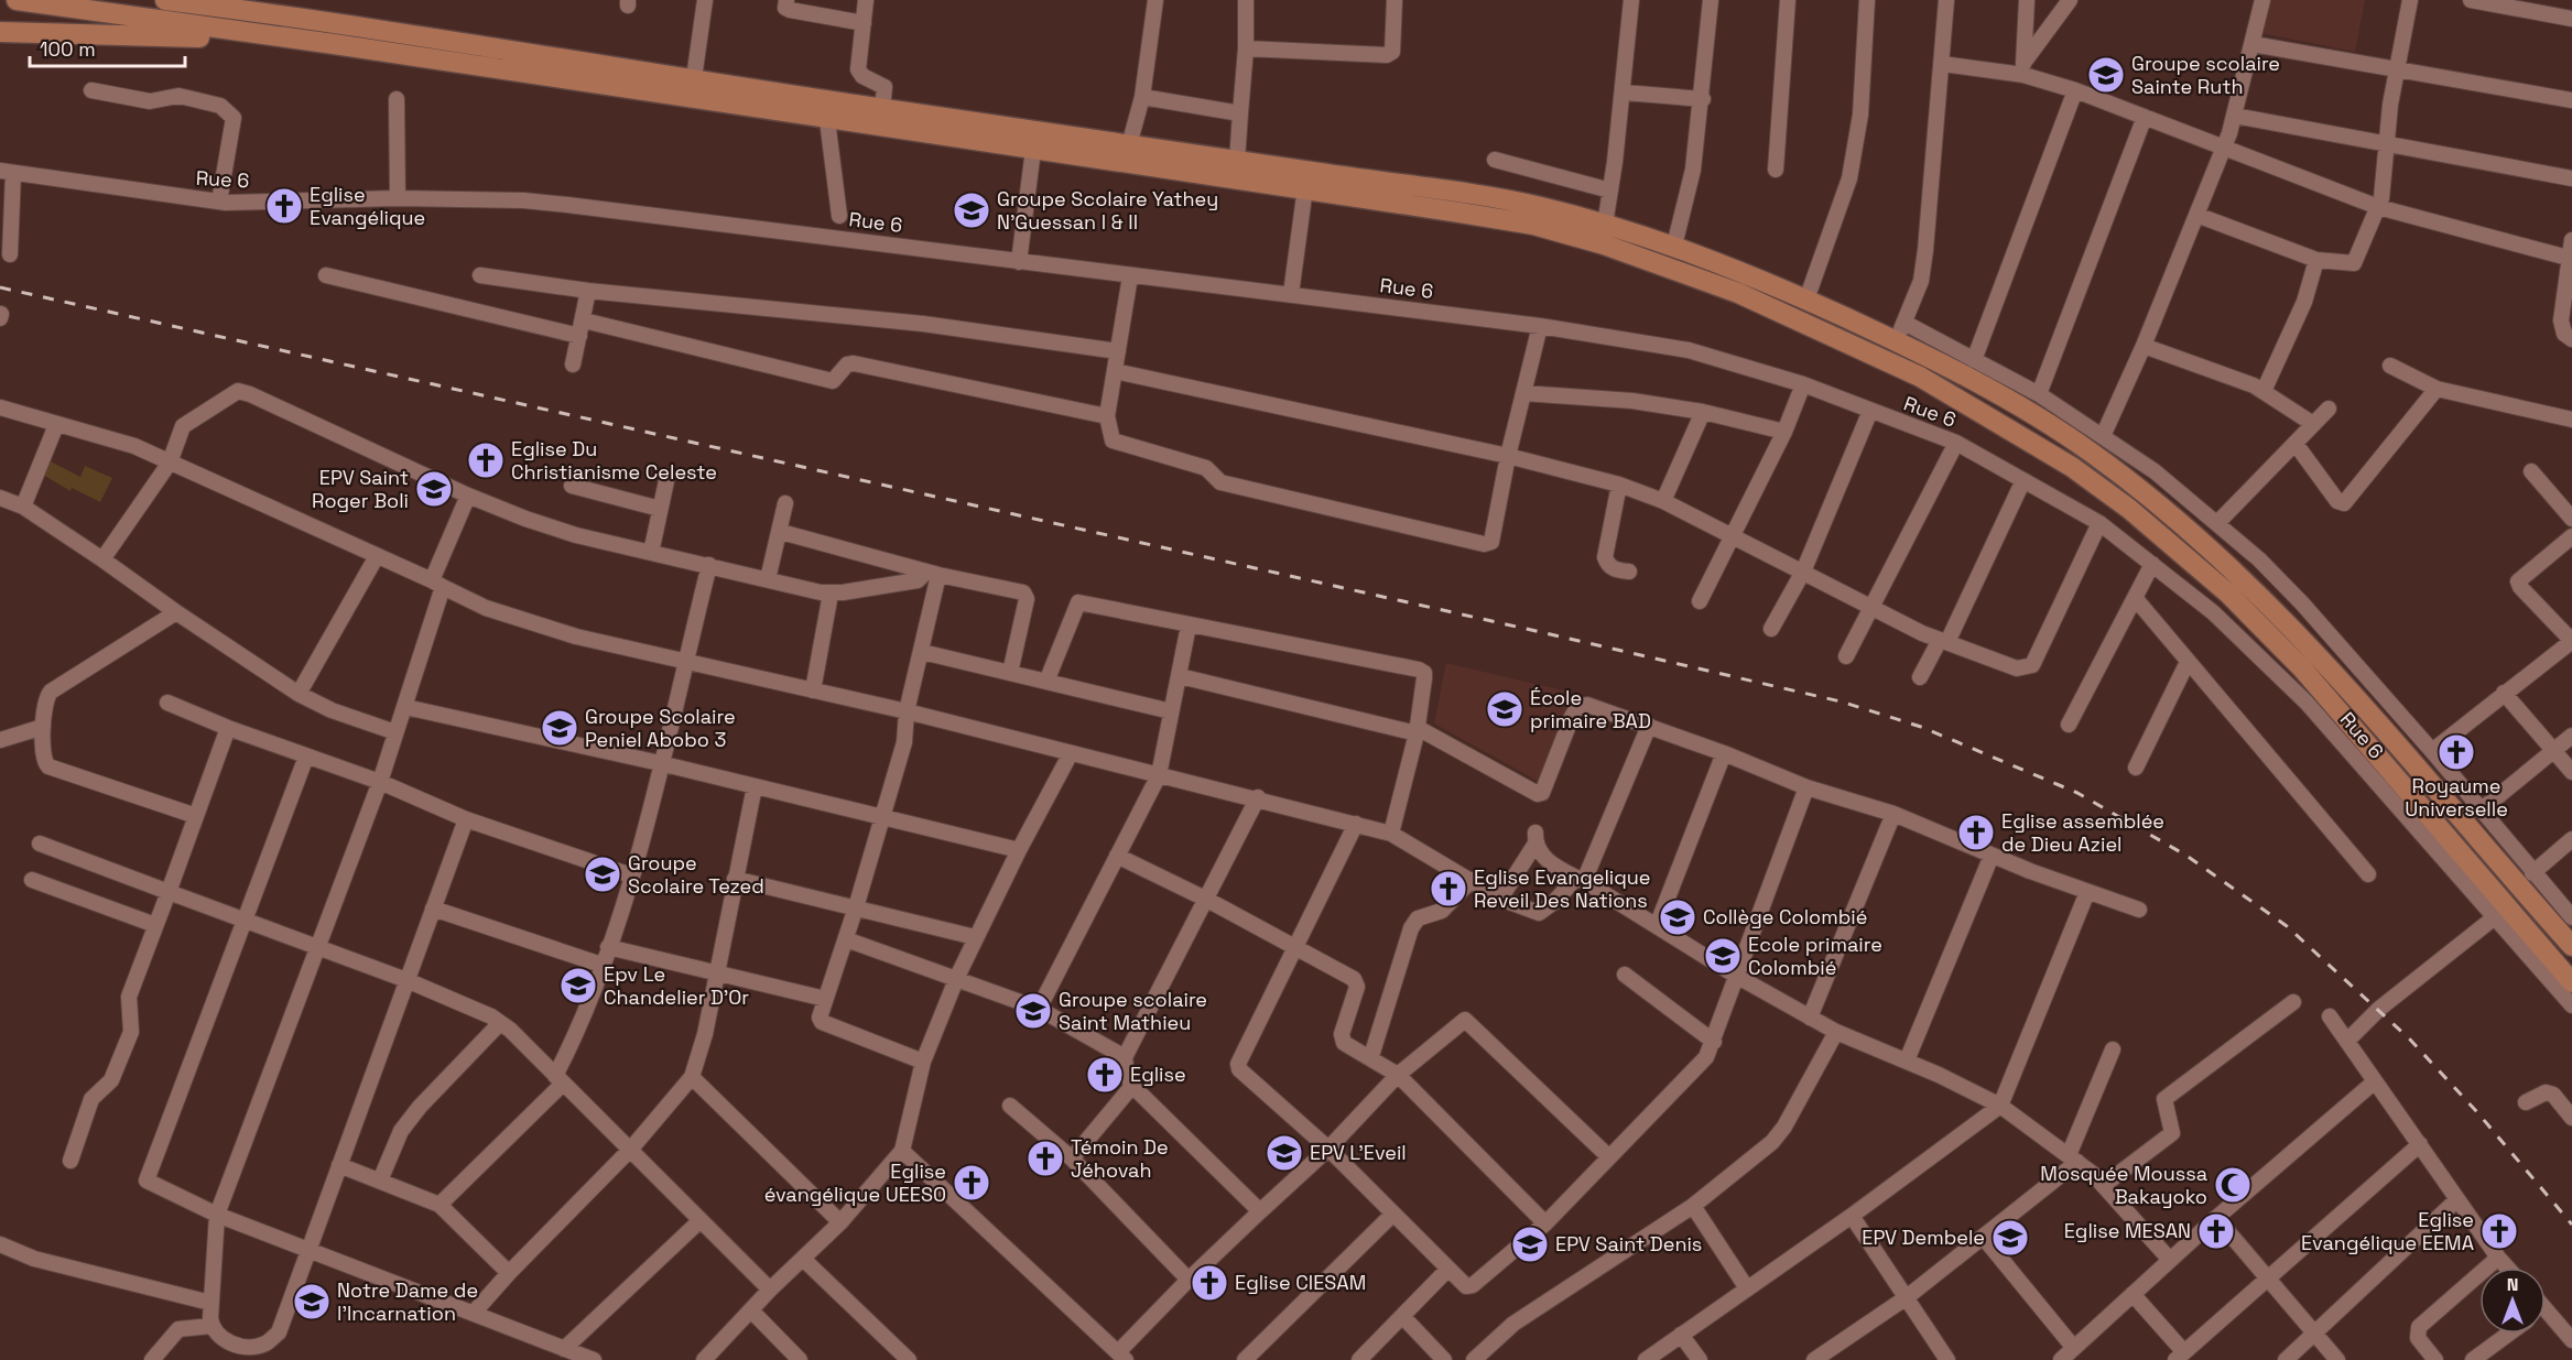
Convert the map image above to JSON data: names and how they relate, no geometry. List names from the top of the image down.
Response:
{
  "streets": {
    "street": ["Rue 6"]
  },
  "places": {
    "school or university": [
      "Groupe scolaire Sainte Ruth",
      "Groupe Scolaire Yathey N'Guessan I & II",
      "EPV Saint Roger Boli",
      "École primaire BAD",
      "Groupe Scolaire Peniel Abobo 3",
      "Groupe Scolaire Tezed",
      "Collège Colombié",
      "Ecole primaire Colombié",
      "Epv Le Chandelier D'Or",
      "Groupe scolaire Saint Mathieu",
      "EPV L'Eveil",
      "EPV Dembele",
      "EPV Saint Denis",
      "Notre Dame de l’Incarnation"
    ],
    "church": [
      "Eglise Evangélique",
      "Eglise Du Christianisme Celeste",
      "Royaume Universelle",
      "Eglise assemblée de Dieu Aziel",
      "Eglise Evangelique Reveil Des Nations",
      "Eglise",
      "Témoin De Jéhovah",
      "Eglise évangélique UEESO",
      "Eglise MESAN",
      "Eglise Evangélique EEMA",
      "Eglise CIESAM"
    ],
    "mosque": ["Mosquée Moussa Bakayoko"]
  },
  "scale_bar": "100 m",
  "north": "top"
}
